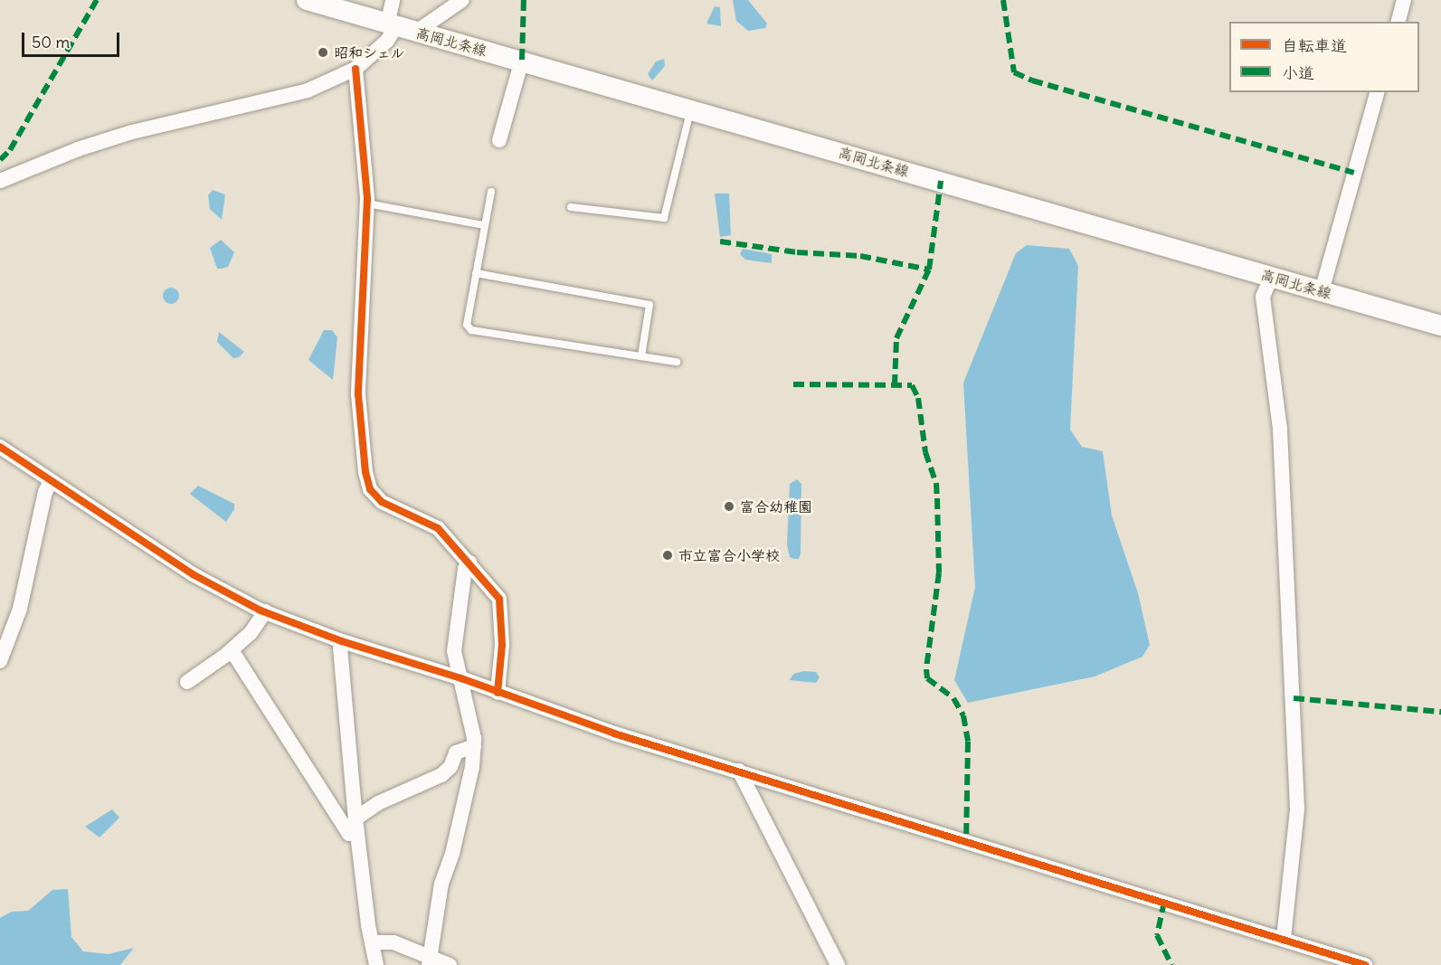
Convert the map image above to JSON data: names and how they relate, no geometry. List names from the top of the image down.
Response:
{
  "streets": {
    "main road": ["高岡北条線"]
  },
  "places": ["昭和シェル", "富合幼稚園", "市立富合小学校"],
  "legend": ["自転車道", "小道"],
  "scale_bar": "50 m"
}
